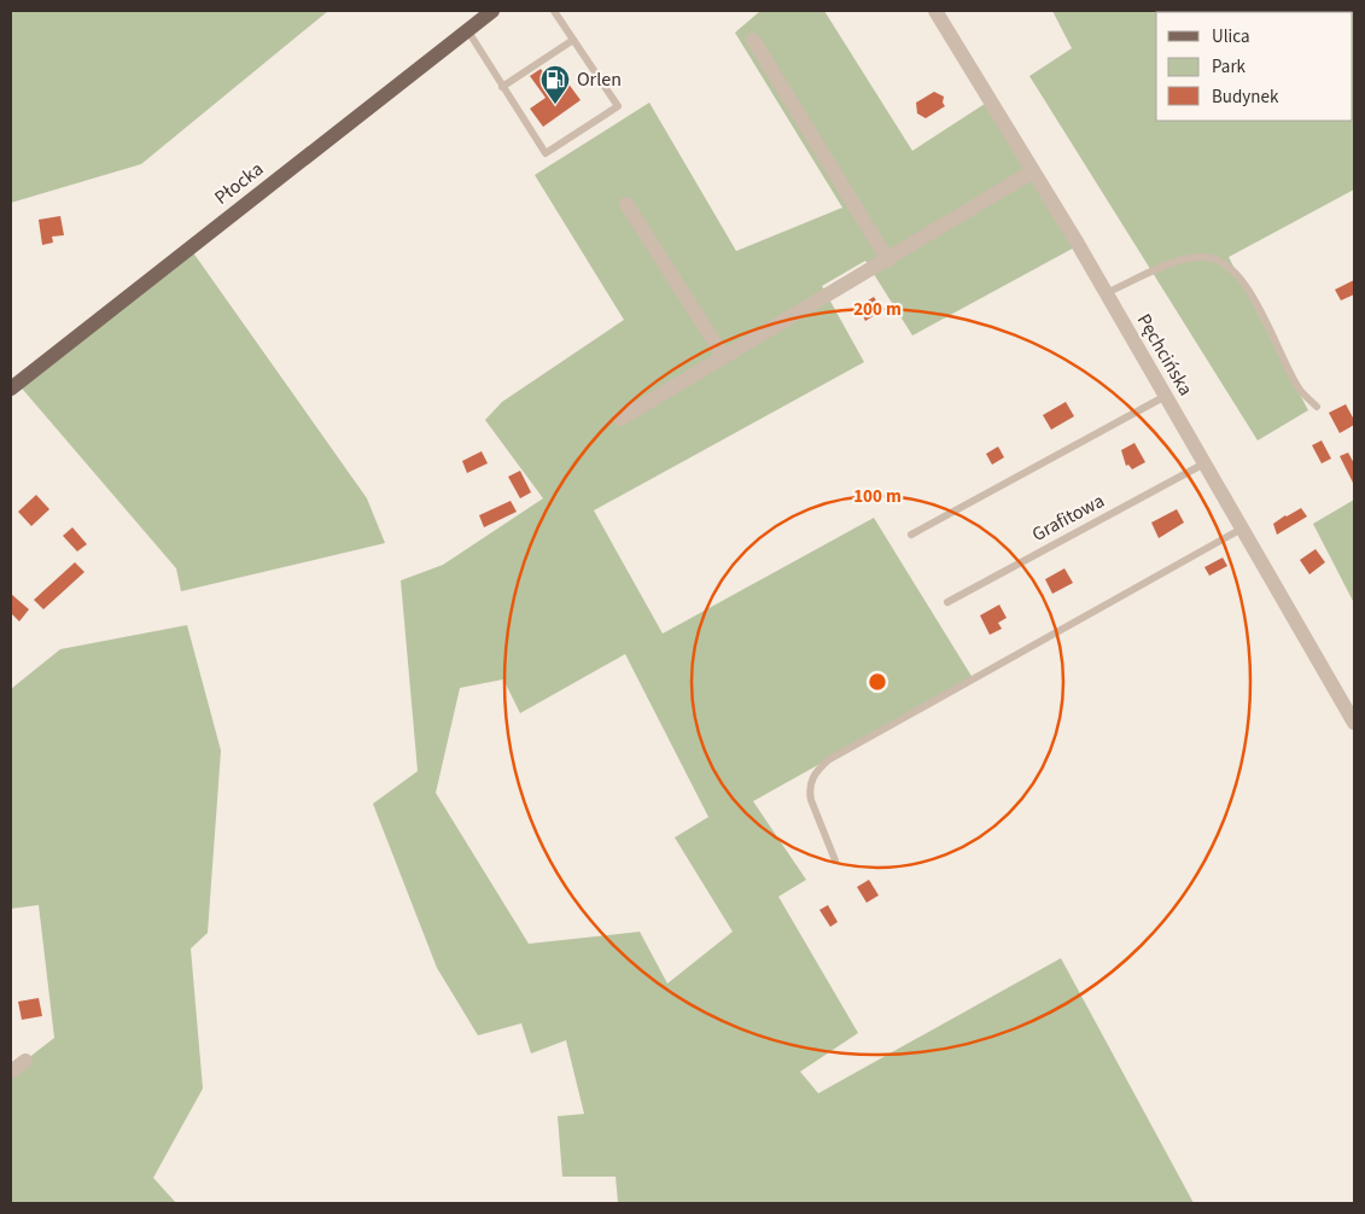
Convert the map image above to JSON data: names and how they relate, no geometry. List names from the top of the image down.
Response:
{
  "streets": {
    "main road": ["Płocka"],
    "street": ["Pęchcińska"],
    "lane": ["Grafitowa"]
  },
  "crossings": [
    ["Pęchcińska", "Grafitowa"]
  ],
  "places": {
    "fuel station": ["Orlen"]
  },
  "legend": ["Ulica", "Park", "Budynek"],
  "rings": ["200 m", "100 m"]
}
